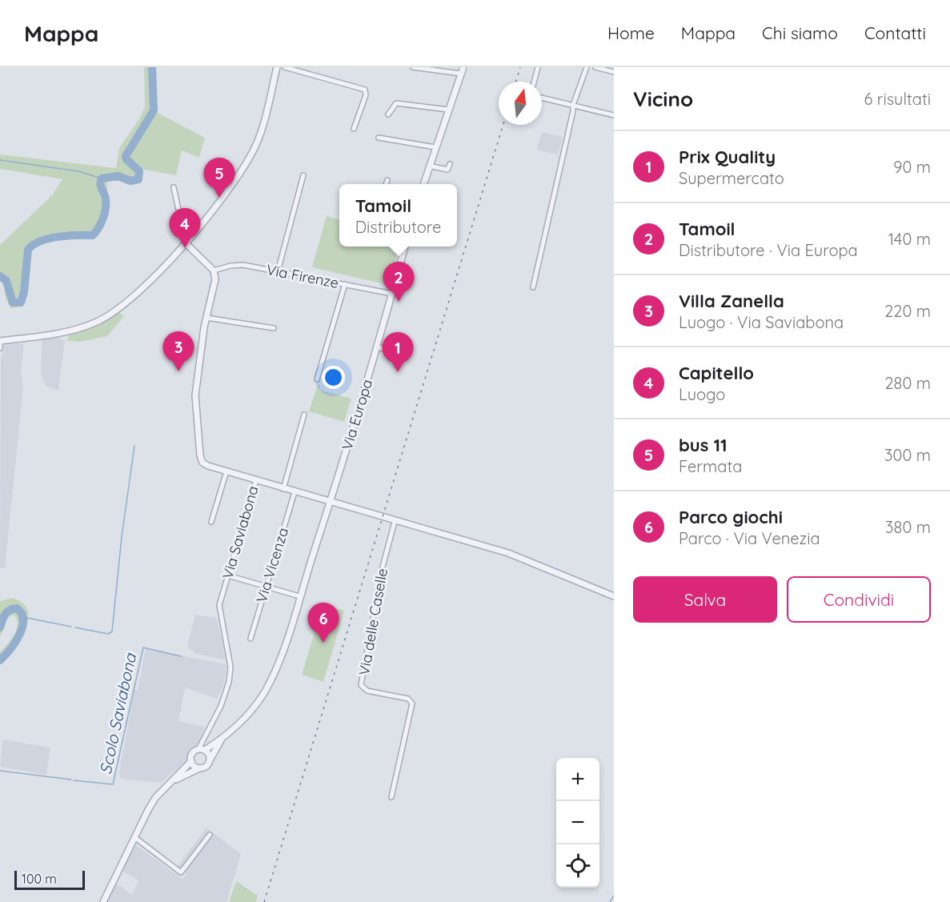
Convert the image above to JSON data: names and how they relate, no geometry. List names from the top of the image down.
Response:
{
  "streets": {
    "street": [
      "Via Firenze",
      "Via Europa",
      "Via Saviabona",
      "Via Vicenza",
      "Via delle Caselle"
    ]
  },
  "crossings": [
    ["Via Firenze", "Via Europa"],
    ["Via Firenze", "Via Saviabona"]
  ],
  "water": ["Scolo Saviabona"],
  "scale_bar": "100 m",
  "north": "top",
  "page": {
    "header": "Mappa",
    "nav": [
      "Home",
      "Mappa",
      "Chi siamo",
      "Contatti"
    ],
    "heading": ["Vicino", "6 risultati"],
    "list": [
      {
        "mark": "1",
        "name": "Prix Quality",
        "note": "Supermercato",
        "value": "90 m"
      },
      {
        "mark": "2",
        "name": "Tamoil",
        "note": "Distributore · Via Europa",
        "value": "140 m"
      },
      {
        "mark": "3",
        "name": "Villa Zanella",
        "note": "Luogo · Via Saviabona",
        "value": "220 m"
      },
      {
        "mark": "4",
        "name": "Capitello",
        "note": "Luogo",
        "value": "280 m"
      },
      {
        "mark": "5",
        "name": "bus 11",
        "note": "Fermata",
        "value": "300 m"
      },
      {
        "mark": "6",
        "name": "Parco giochi",
        "note": "Parco · Via Venezia",
        "value": "380 m"
      }
    ],
    "pins": [
      "5",
      "4",
      "2",
      "3",
      "1",
      "6"
    ],
    "popup": ["Tamoil", "Distributore"],
    "buttons": ["Salva", "Condividi"],
    "map_buttons": ["+", "−"],
    "scale": "100 m"
  }
}
